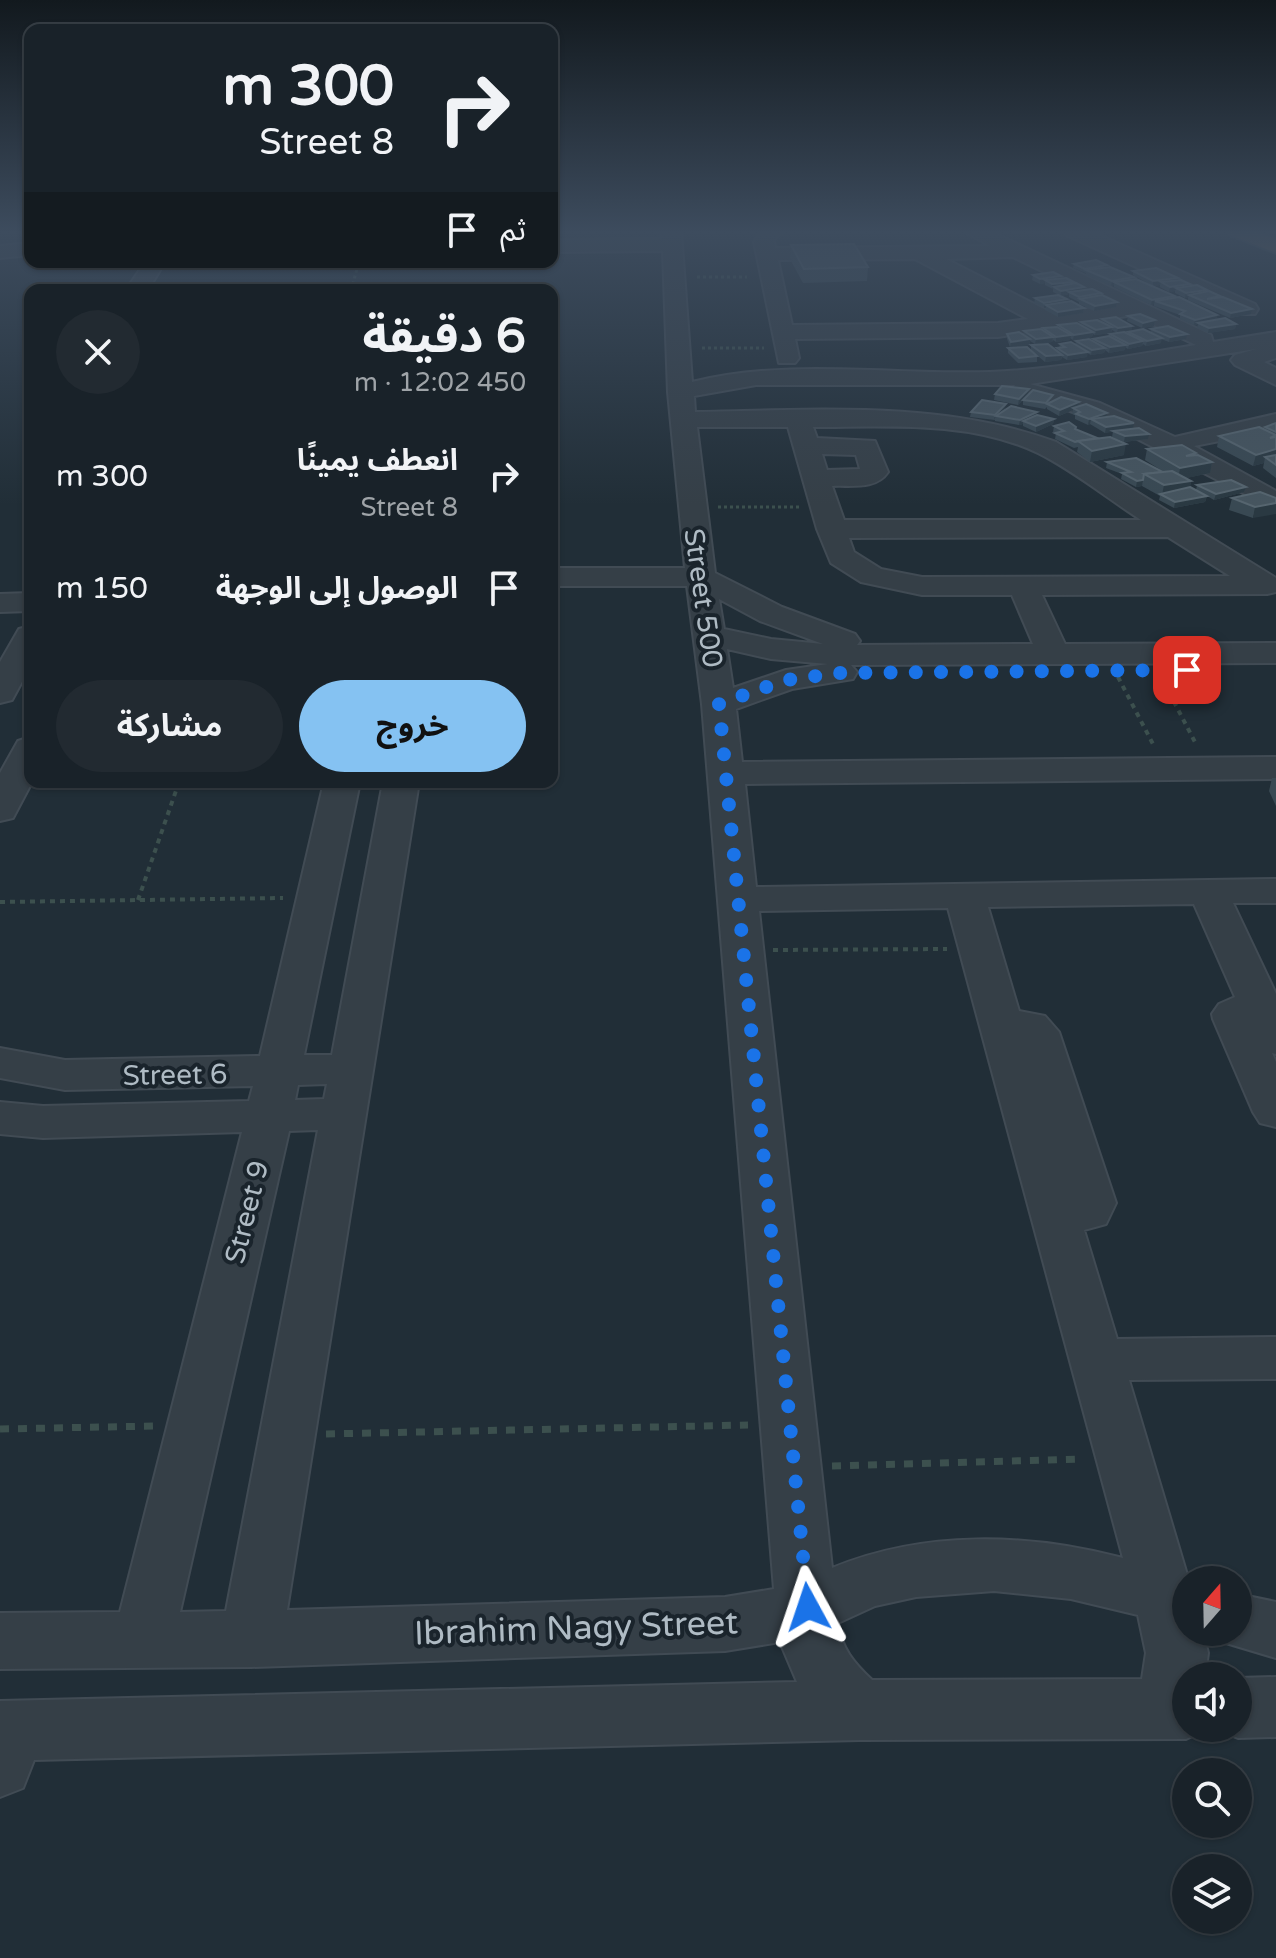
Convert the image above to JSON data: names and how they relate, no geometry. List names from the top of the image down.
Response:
{
  "streets": {
    "street": [
      "Street 500",
      "Street 6",
      "Street 9",
      "Ibrahim Nagy Street"
    ]
  },
  "crossings": [
    ["Street 500", "Ibrahim Nagy Street"],
    ["Street 6", "Street 9"],
    ["Street 9", "Ibrahim Nagy Street"]
  ],
  "north": "top",
  "page": {
    "turn": ["300 m", "Street 8"],
    "then": "ثم",
    "heading": ["6 دقيقة", "450 m · 12:02"],
    "list": [
      {
        "name": "انعطف يمينًا",
        "note": "Street 8",
        "value": "300 m"
      },
      {
        "name": "الوصول إلى الوجهة",
        "value": "150 m"
      }
    ],
    "buttons": ["خروج", "مشاركة"]
  }
}
